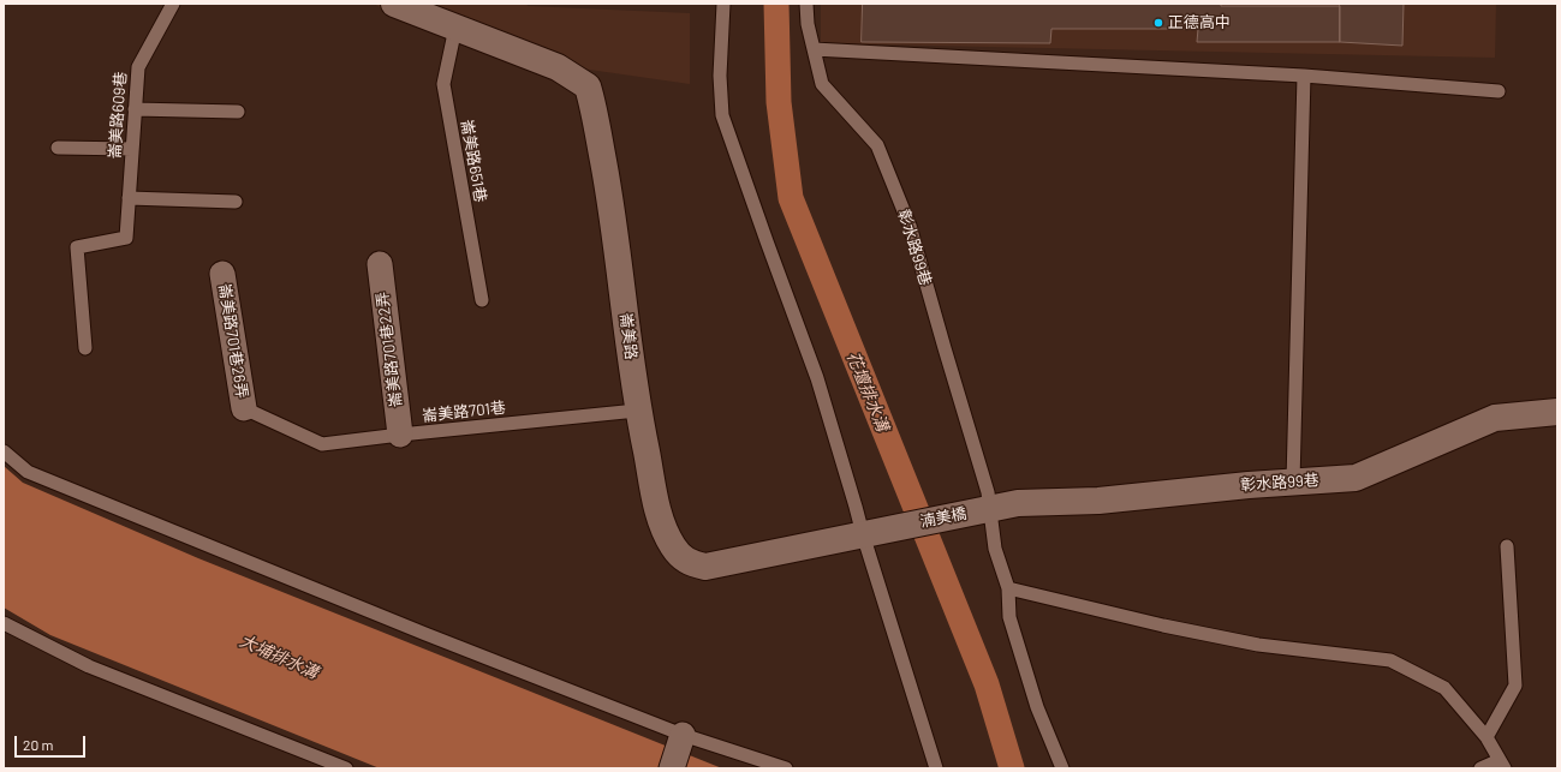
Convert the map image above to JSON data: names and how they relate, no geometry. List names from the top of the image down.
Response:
{
  "streets": {
    "street": [
      "彰水路99巷",
      "崙美路",
      "崙美路701巷26弄",
      "崙美路701巷22弄",
      "湳美橋"
    ],
    "lane": ["崙美路609巷", "崙美路651巷", "崙美路701巷"]
  },
  "crossings": [
    ["崙美路651巷", "崙美路"],
    ["彰水路99巷", "湳美橋"],
    ["崙美路", "崙美路701巷"],
    ["崙美路", "湳美橋"],
    ["崙美路701巷26弄", "崙美路701巷"],
    ["崙美路701巷22弄", "崙美路701巷"]
  ],
  "water": ["花壇排水溝", "大埔排水溝"],
  "places": ["正德高中"],
  "scale_bar": "20 m"
}
